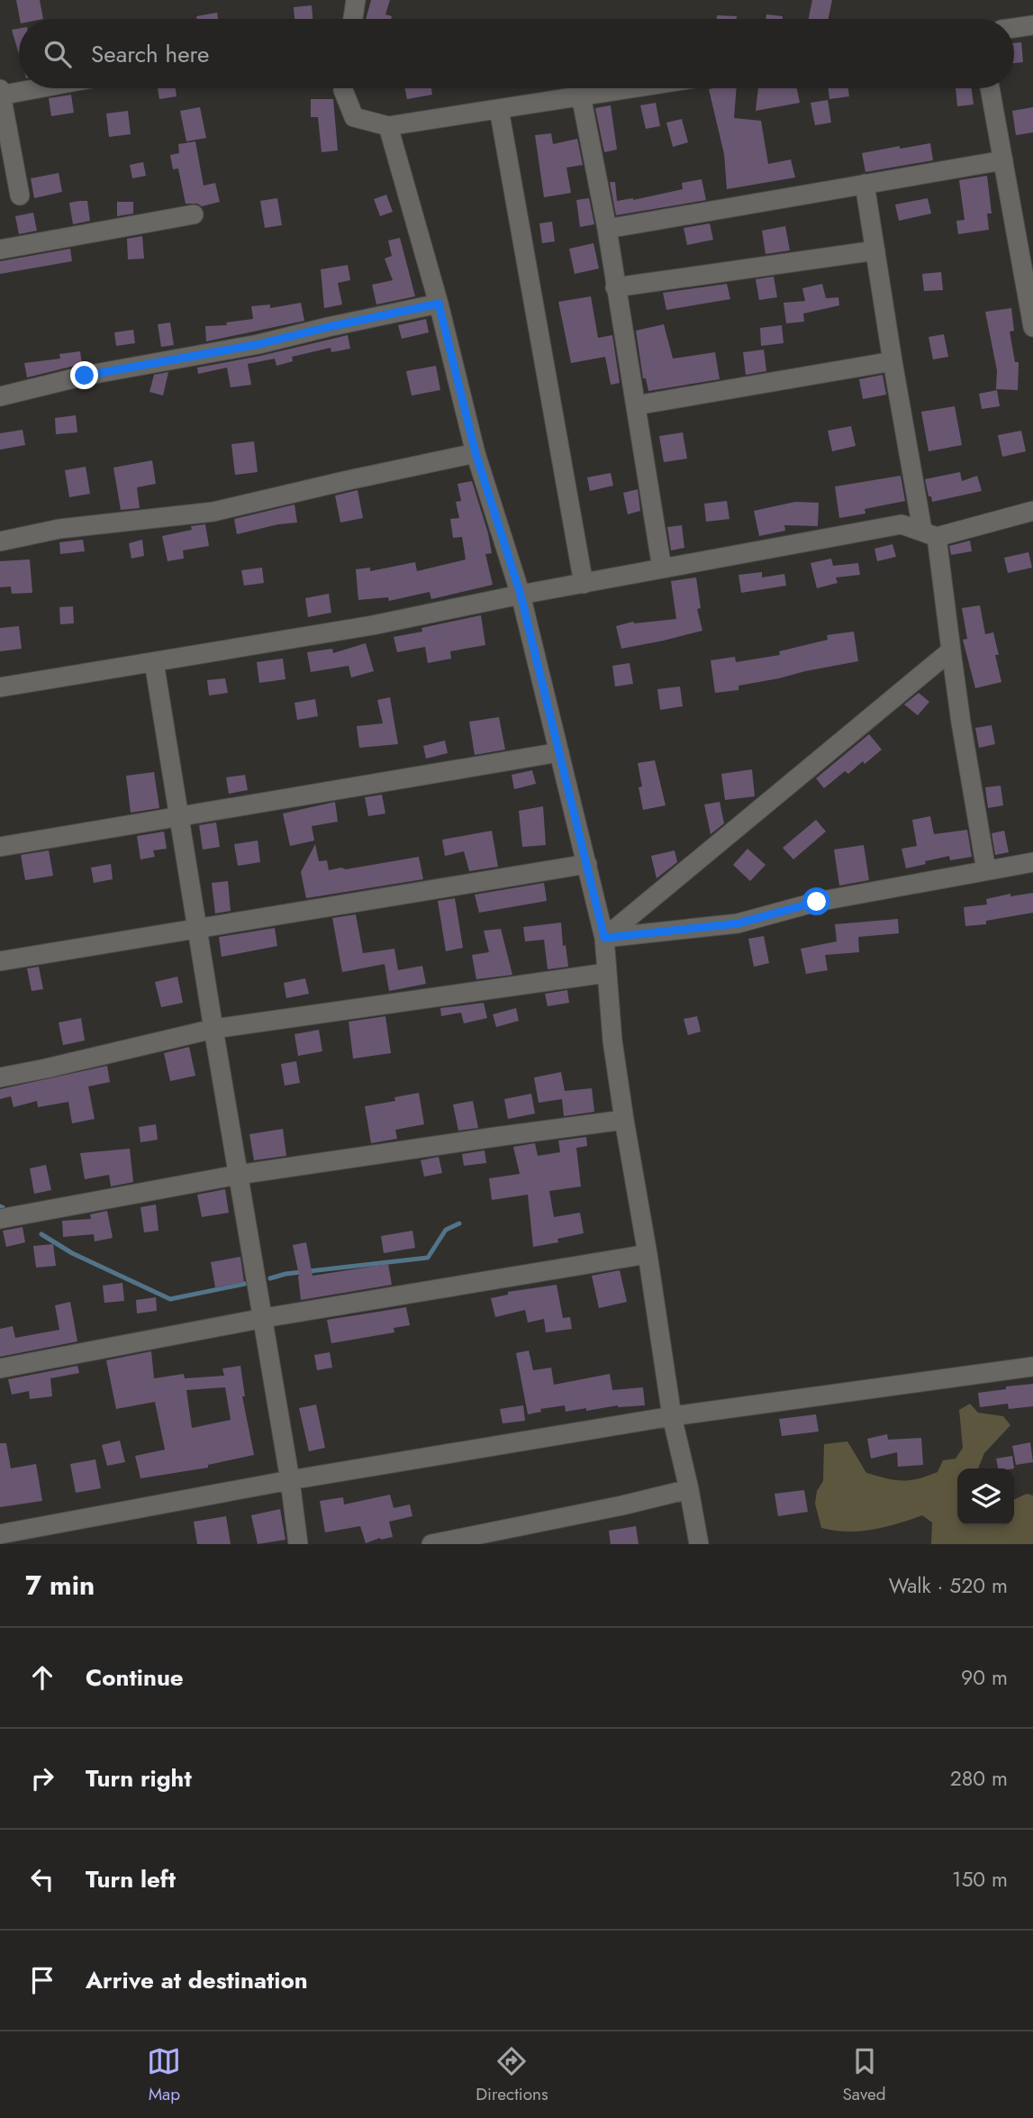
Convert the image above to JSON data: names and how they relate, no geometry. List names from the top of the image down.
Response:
{
  "page": {
    "search": "Search here",
    "heading": ["7 min", "Walk · 520 m"],
    "list": [
      ["Continue", "90 m"],
      ["Turn right", "280 m"],
      ["Turn left", "150 m"],
      "Arrive at destination"
    ],
    "nav": ["Map", "Directions", "Saved"]
  }
}
